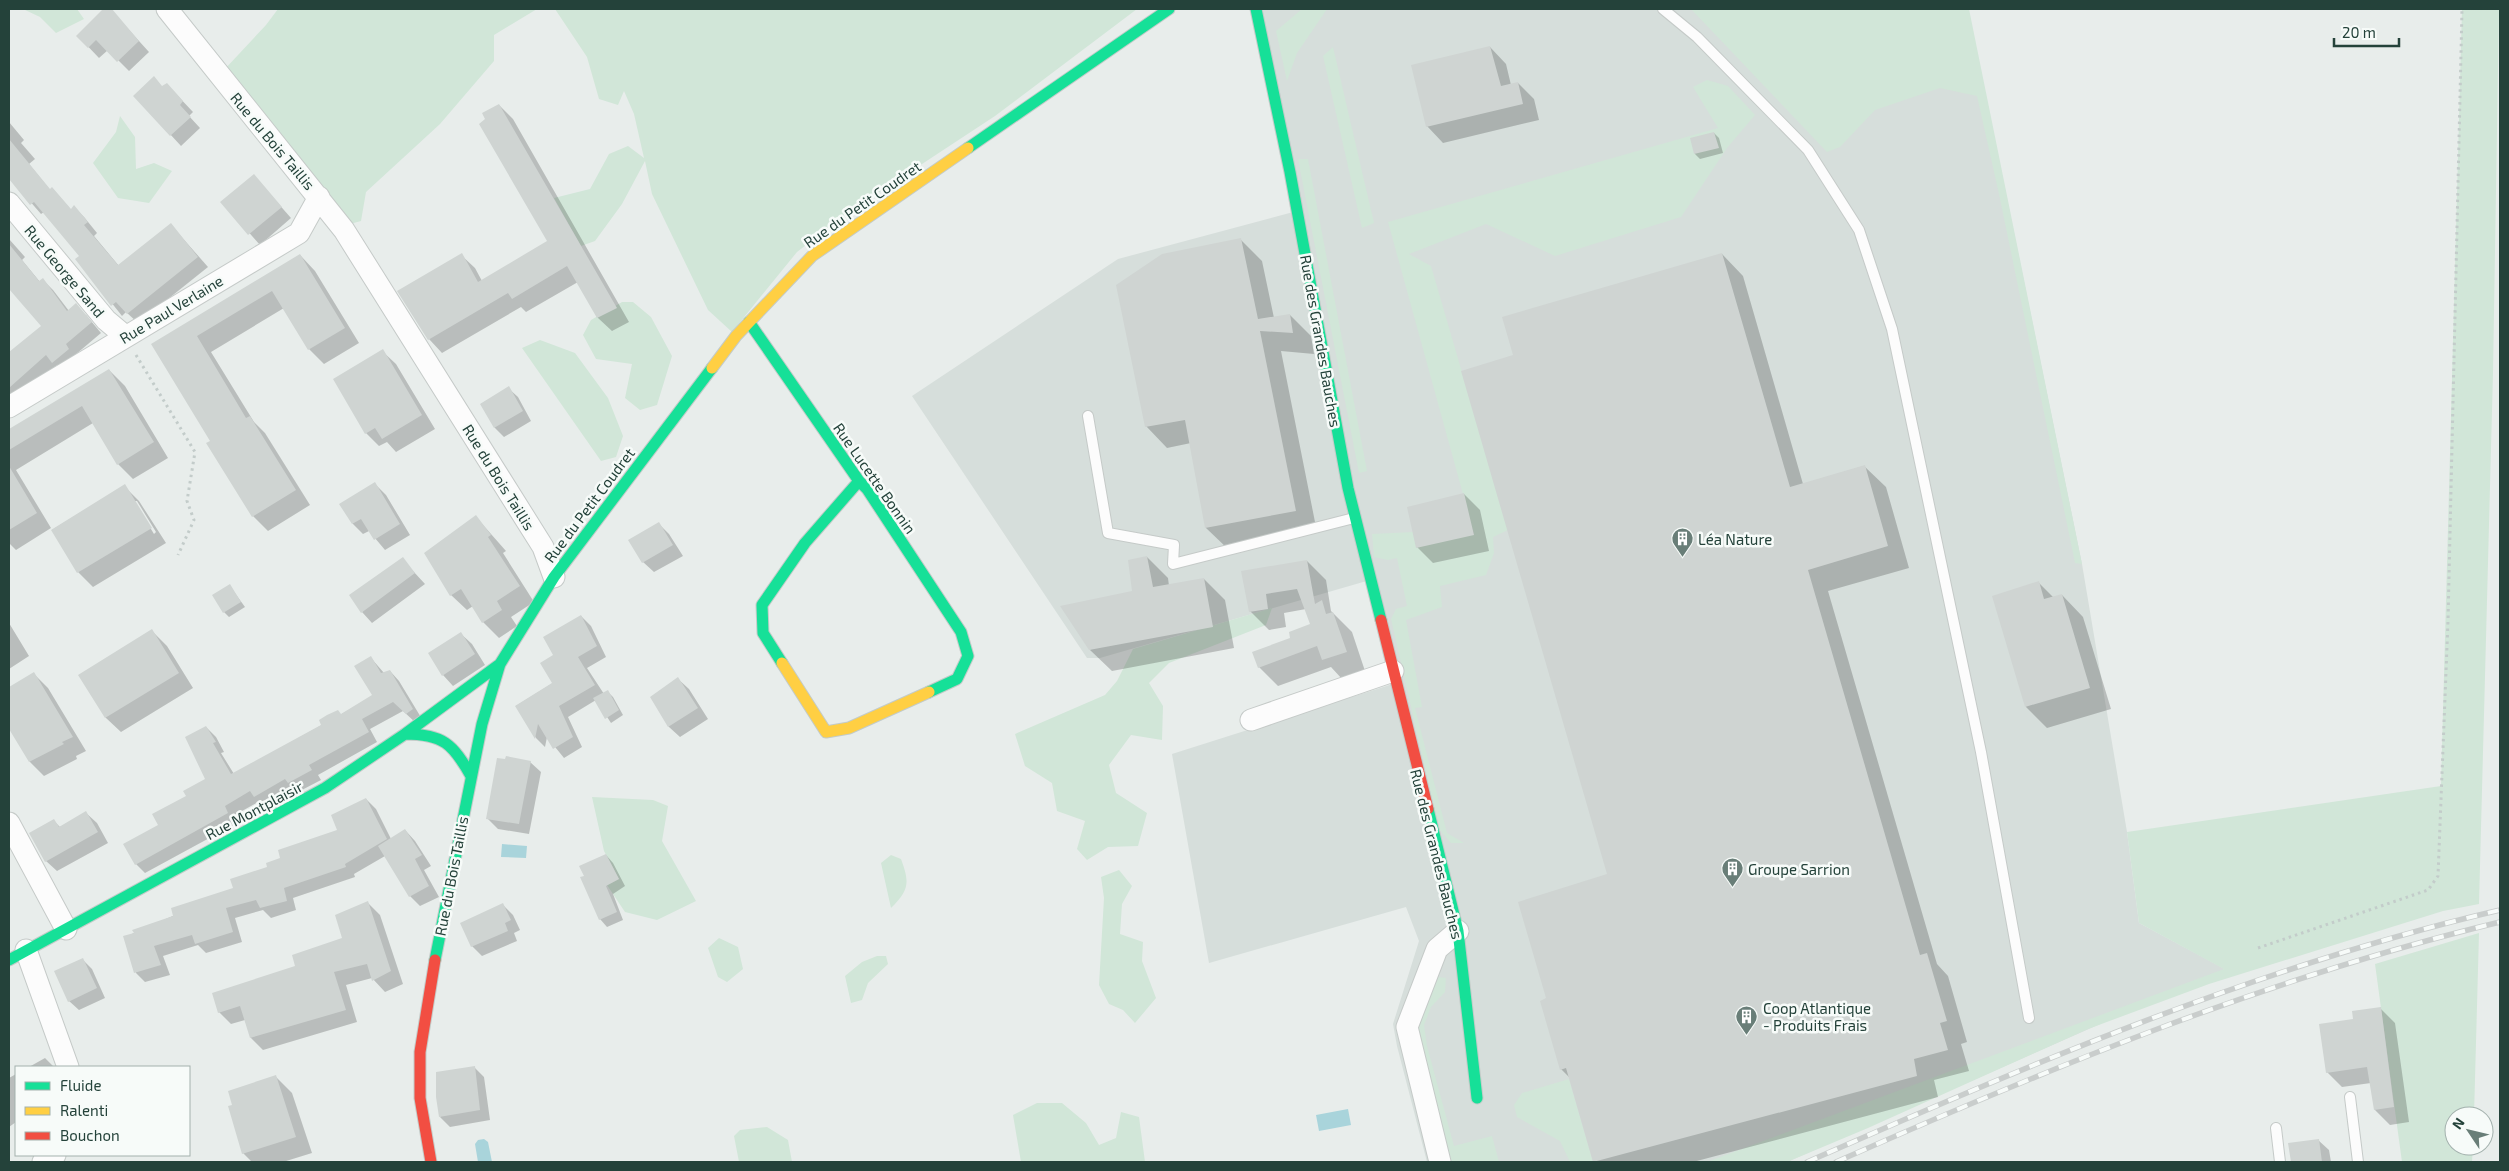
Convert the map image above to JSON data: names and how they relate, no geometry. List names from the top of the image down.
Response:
{
  "streets": {
    "street": [
      "Rue du Bois Taillis",
      "Rue du Petit Coudret",
      "Rue George Sand",
      "Rue Paul Verlaine",
      "Rue des Grandes Bauches",
      "Rue Lucette Bonnin",
      "Rue Montplaisir"
    ]
  },
  "crossings": [
    ["Rue du Bois Taillis", "Rue du Petit Coudret"],
    ["Rue du Bois Taillis", "Rue Paul Verlaine"],
    ["Rue du Bois Taillis", "Rue Montplaisir"],
    ["Rue du Petit Coudret", "Rue Lucette Bonnin"],
    ["Rue George Sand", "Rue Paul Verlaine"]
  ],
  "places": {
    "building": ["Léa Nature", "Groupe Sarrion", "Coop Atlantique - Produits Frais"]
  },
  "legend": ["Fluide", "Ralenti", "Bouchon"],
  "scale_bar": "20 m",
  "north": "top left"
}
